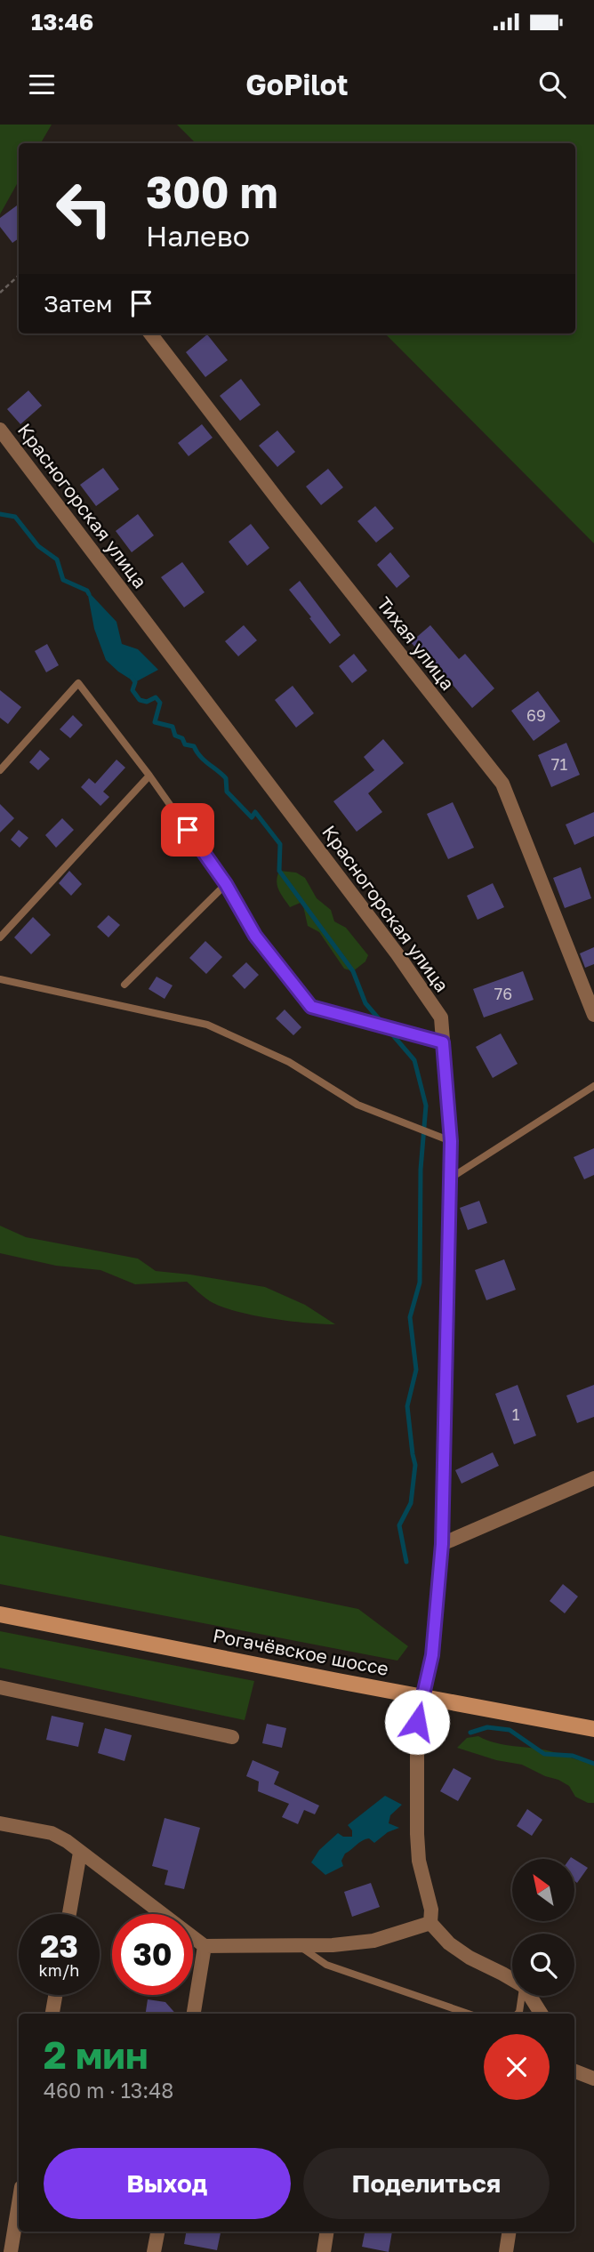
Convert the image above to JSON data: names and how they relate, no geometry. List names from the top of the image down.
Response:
{
  "streets": {
    "main road": ["Рогачёвское шоссе"],
    "street": ["Красногорская улица", "Тихая улица"]
  },
  "crossings": [
    ["Красногорская улица", "Рогачёвское шоссе"]
  ],
  "house_numbers": [
    "69",
    "71",
    "76",
    "1"
  ],
  "north": "top left",
  "page": {
    "status": "13:46",
    "header": "GoPilot",
    "turn": ["300 m", "Налево"],
    "then": "Затем",
    "speed": "23 km/h",
    "limit": "30",
    "heading": ["2 мин", "460 m · 13:48"],
    "buttons": ["Выход", "Поделиться"]
  }
}
